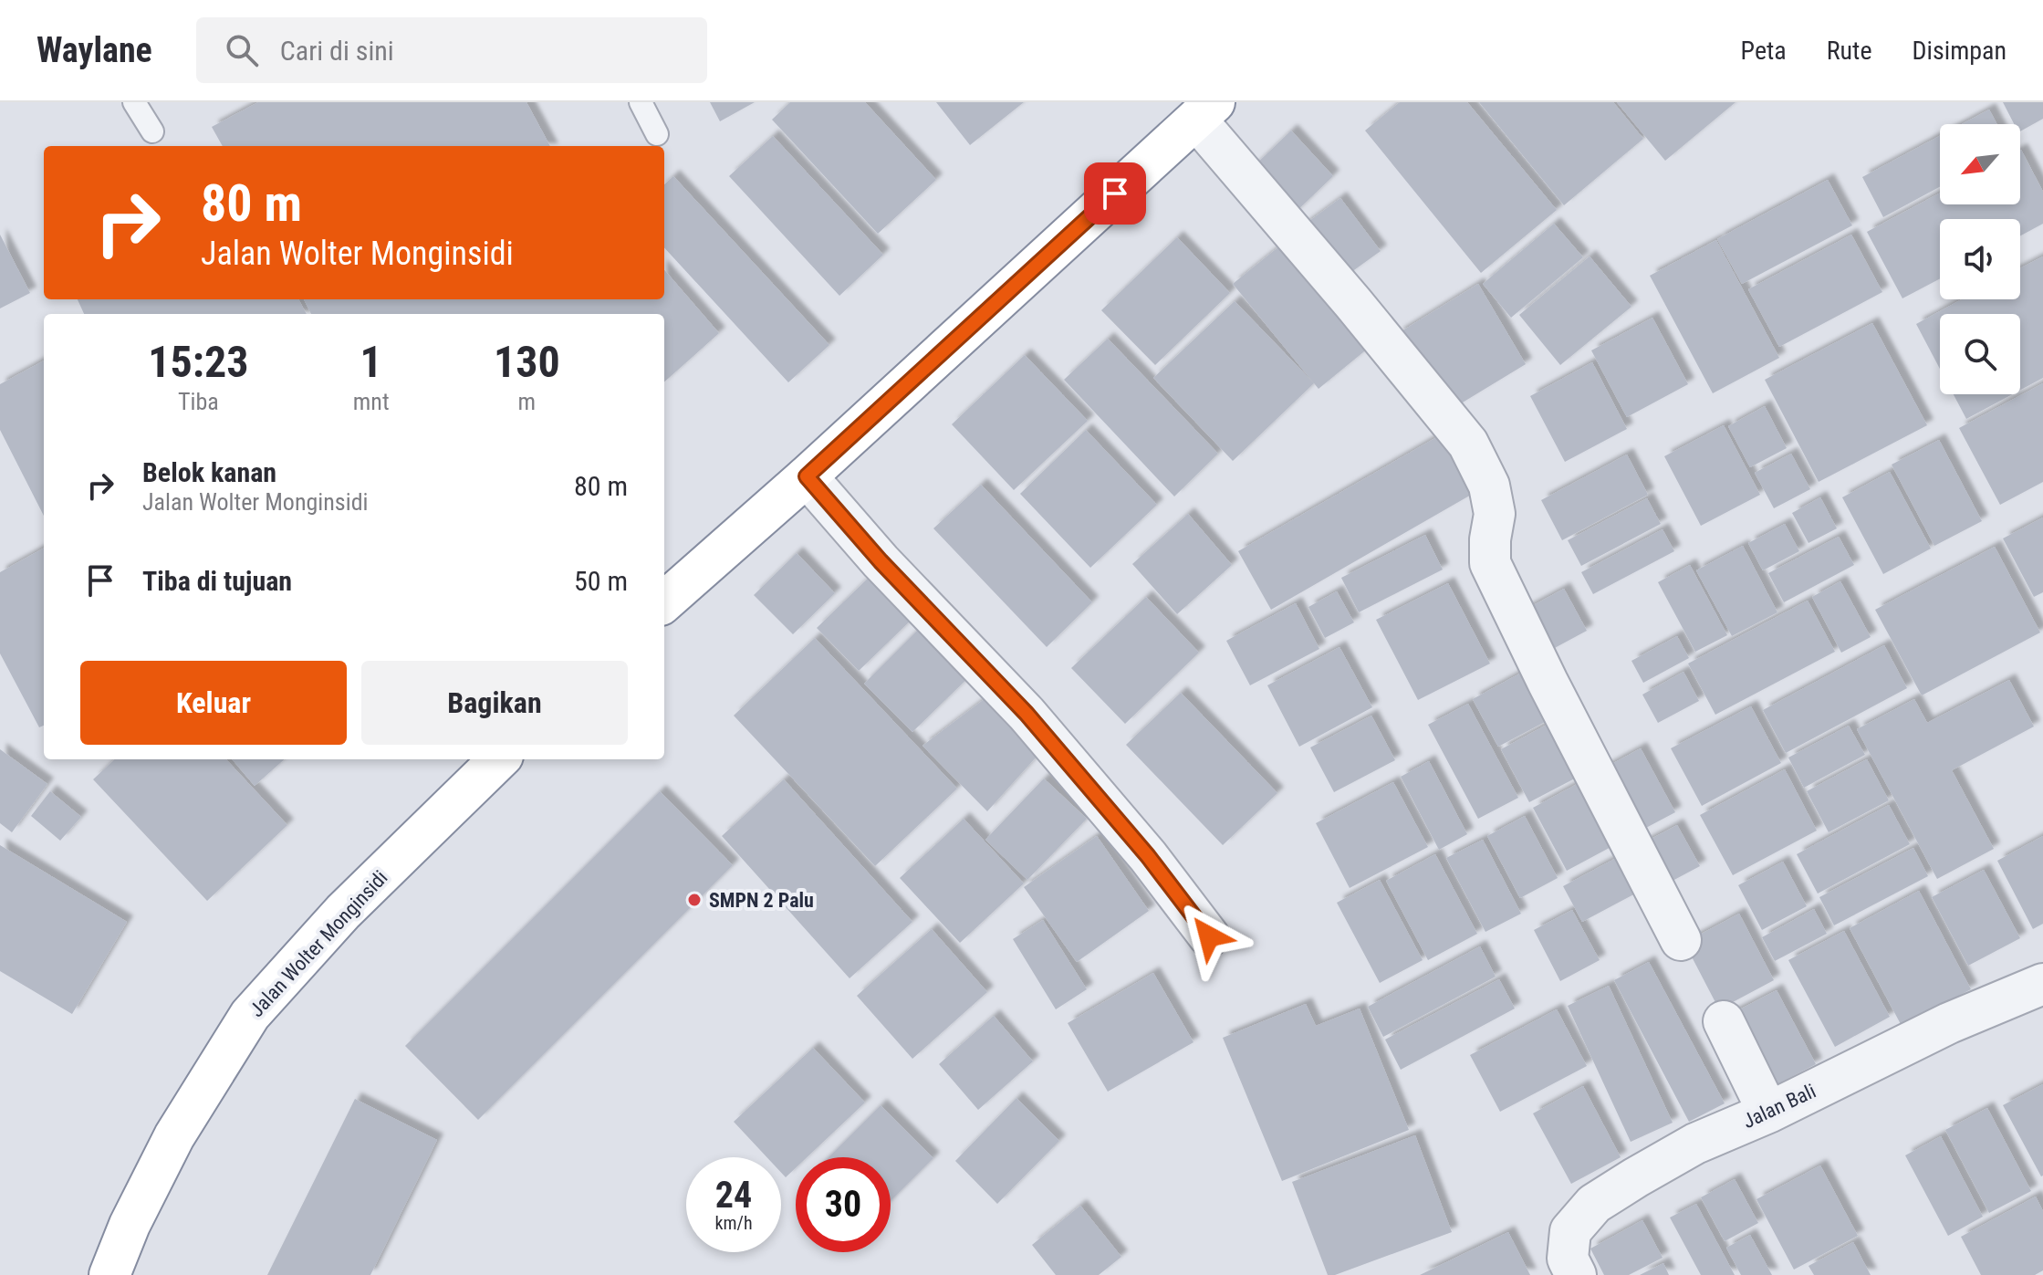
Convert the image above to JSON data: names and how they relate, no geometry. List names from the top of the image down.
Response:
{
  "streets": {
    "highway": ["Jalan Wolter Monginsidi"],
    "street": ["Jalan Bali"]
  },
  "places": ["SMPN 2 Palu"],
  "north": "bottom left",
  "page": {
    "header": "Waylane",
    "search": "Cari di sini",
    "nav": ["Peta", "Rute", "Disimpan"],
    "turn": ["80 m", "Jalan Wolter Monginsidi"],
    "eta": [
      "15:23",
      "Tiba",
      "1",
      "mnt",
      "130",
      "m"
    ],
    "list": [
      {
        "name": "Belok kanan",
        "note": "Jalan Wolter Monginsidi",
        "value": "80 m"
      },
      {
        "name": "Tiba di tujuan",
        "value": "50 m"
      }
    ],
    "buttons": ["Keluar", "Bagikan"],
    "speed": "24 km/h",
    "limit": "30"
  }
}
